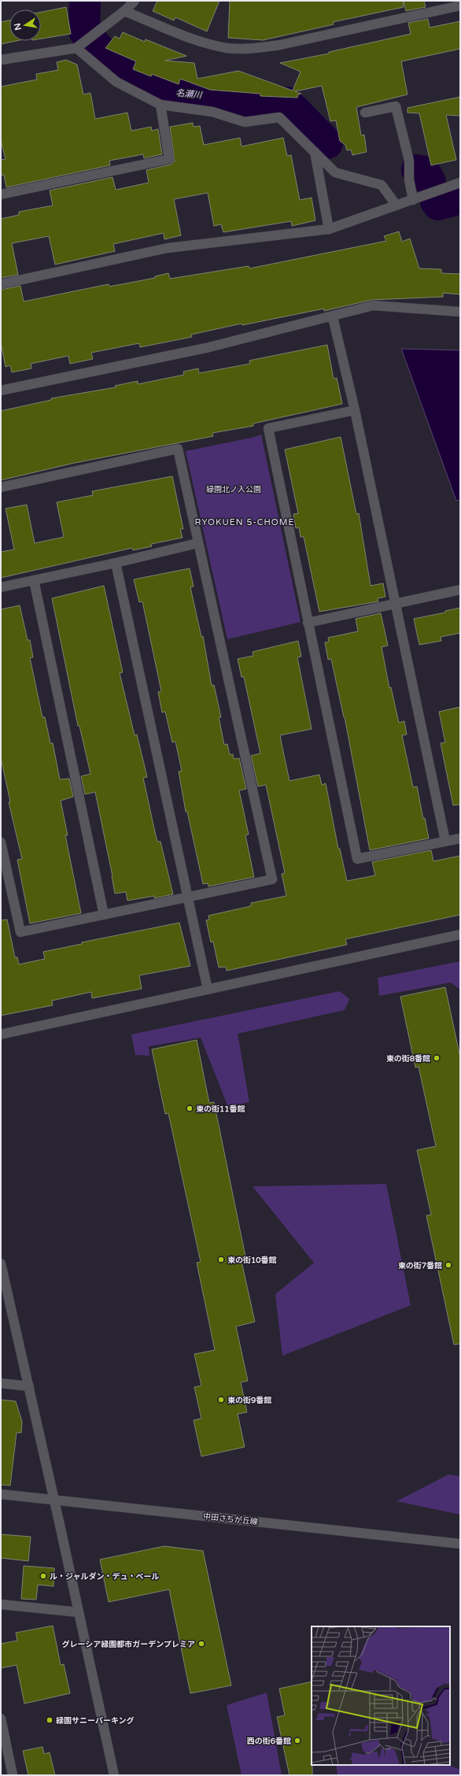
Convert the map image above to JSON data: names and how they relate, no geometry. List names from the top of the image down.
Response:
{
  "streets": {
    "street": ["中田さちが丘線"]
  },
  "districts": ["RYOKUEN 5-CHOME"],
  "water": ["名瀬川"],
  "parks": ["緑園北ノ入公園"],
  "places": [
    "東の街8番館",
    "東の街11番館",
    "東の街10番館",
    "東の街7番館",
    "東の街9番館",
    "ル・ジャルダン・デュ・ベール",
    "グレーシア緑園都市ガーデンプレミア",
    "緑園サニーパーキング",
    "西の街6番館"
  ],
  "north": "left"
}
